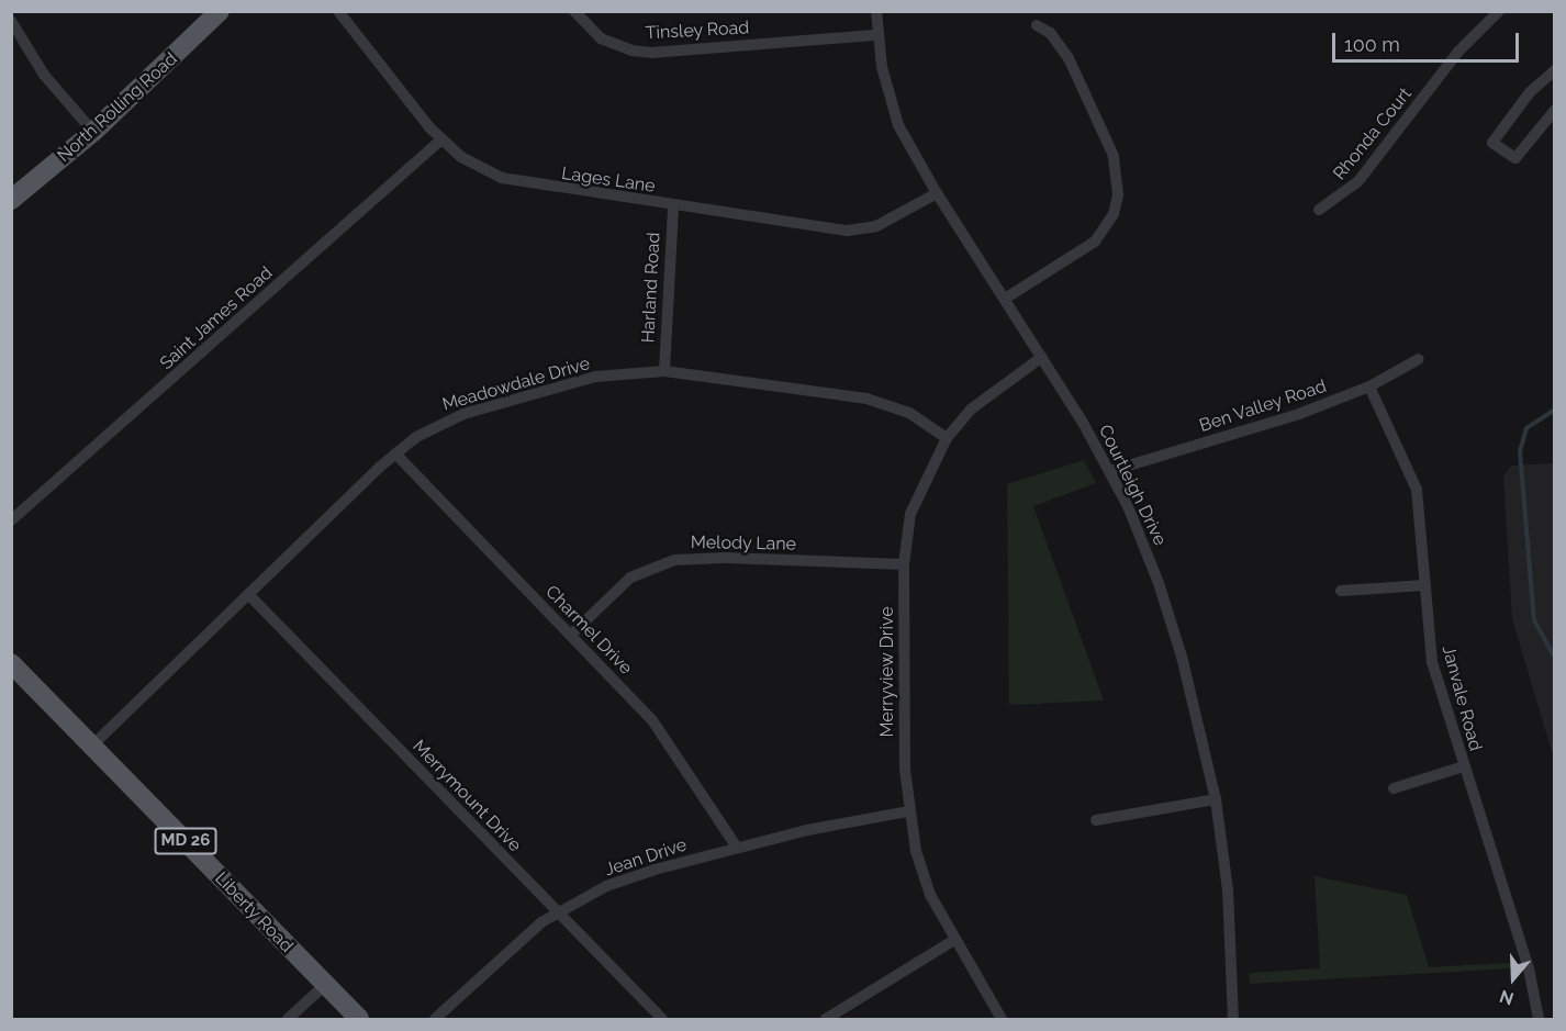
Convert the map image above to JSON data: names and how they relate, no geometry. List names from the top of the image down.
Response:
{
  "streets": {
    "main road": ["North Rolling Road", "MD 26", "Liberty Road"],
    "street": [
      "Tinsley Road",
      "Rhonda Court",
      "Lages Lane",
      "Harland Road",
      "Saint James Road",
      "Meadowdale Drive",
      "Ben Valley Road",
      "Courtleigh Drive",
      "Melody Lane",
      "Charmel Drive",
      "Merryview Drive",
      "Janvale Road",
      "Merrymount Drive",
      "Jean Drive"
    ]
  },
  "crossings": [
    ["Tinsley Road", "Courtleigh Drive"],
    ["Lages Lane", "Harland Road"],
    ["Lages Lane", "Saint James Road"],
    ["Lages Lane", "Courtleigh Drive"],
    ["Harland Road", "Meadowdale Drive"],
    ["Meadowdale Drive", "Charmel Drive"],
    ["Meadowdale Drive", "Merryview Drive"],
    ["Meadowdale Drive", "Merrymount Drive"],
    ["Meadowdale Drive", "Liberty Road"],
    ["Ben Valley Road", "Courtleigh Drive"],
    ["Ben Valley Road", "Janvale Road"],
    ["Courtleigh Drive", "Merryview Drive"],
    ["Melody Lane", "Charmel Drive"],
    ["Melody Lane", "Merryview Drive"],
    ["Charmel Drive", "Jean Drive"],
    ["Merryview Drive", "Jean Drive"],
    ["Merrymount Drive", "Jean Drive"]
  ],
  "scale_bar": "100 m",
  "north": "bottom"
}
